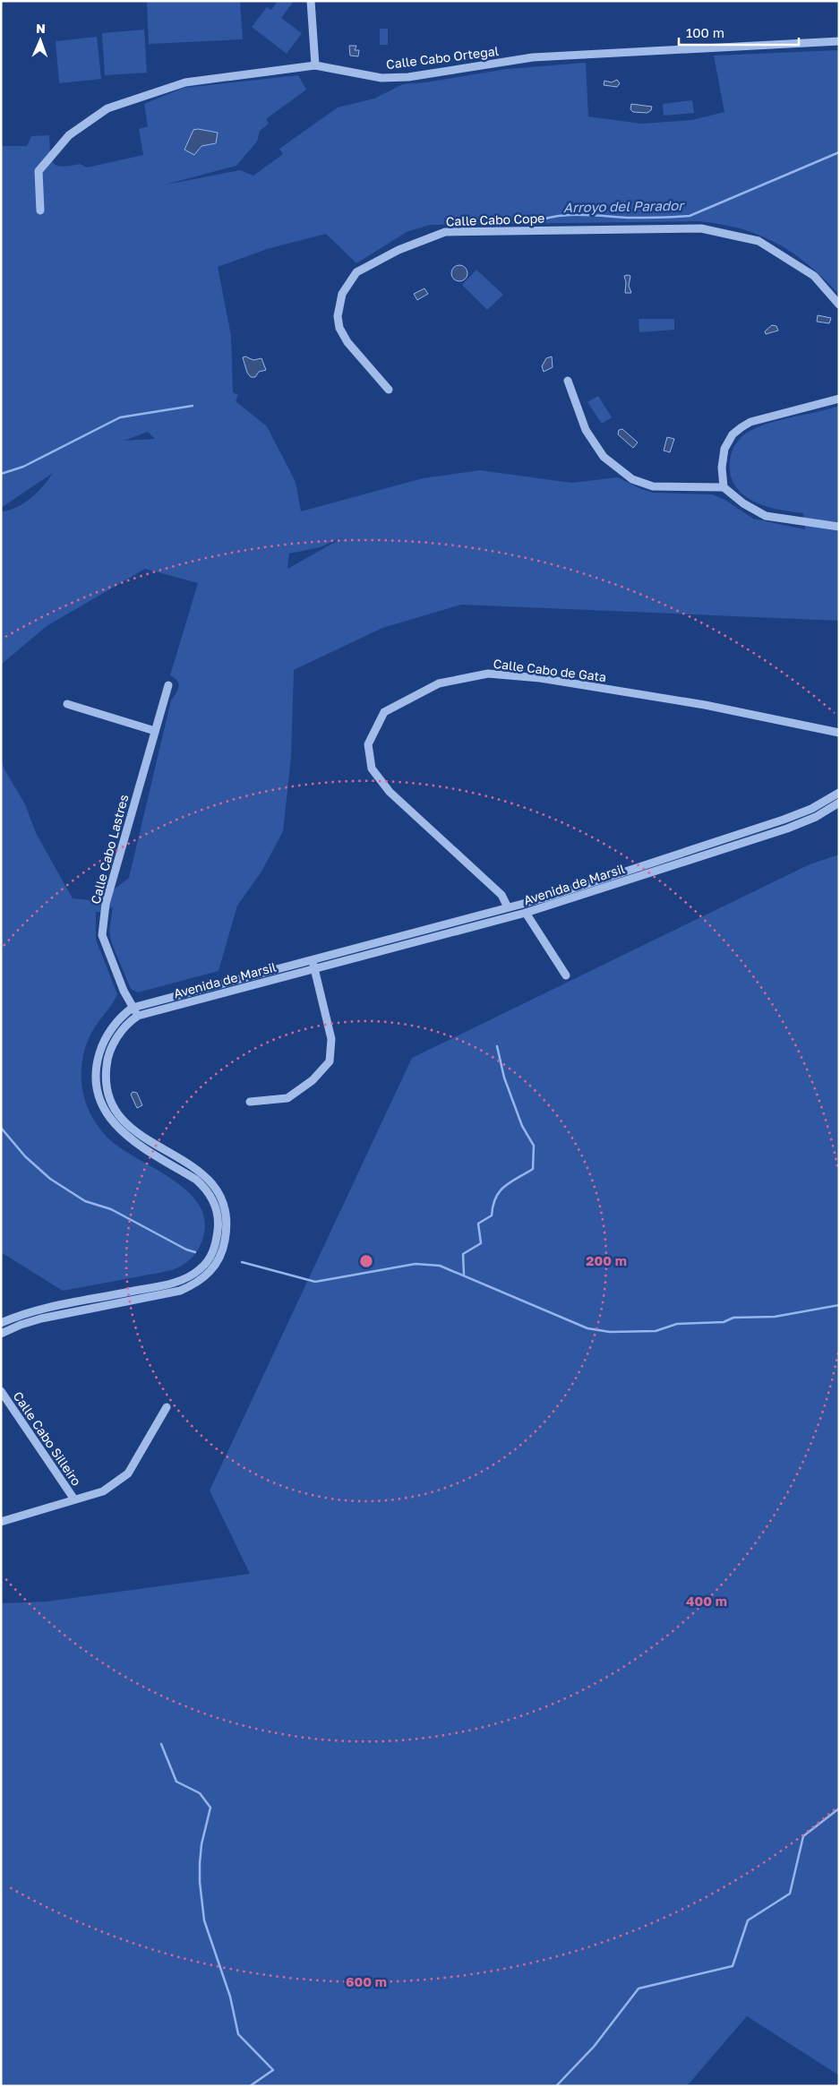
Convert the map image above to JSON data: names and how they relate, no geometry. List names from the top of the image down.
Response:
{
  "streets": {
    "street": [
      "Calle Cabo Ortegal",
      "Calle Cabo Cope",
      "Calle Cabo de Gata",
      "Calle Cabo Lastres",
      "Avenida de Marsil",
      "Calle Cabo Silleiro"
    ]
  },
  "crossings": [
    ["Calle Cabo de Gata", "Avenida de Marsil"],
    ["Calle Cabo Lastres", "Avenida de Marsil"]
  ],
  "water": ["Arroyo del Parador"],
  "scale_bar": "100 m",
  "north": "top",
  "rings": ["200 m", "400 m", "600 m"]
}
